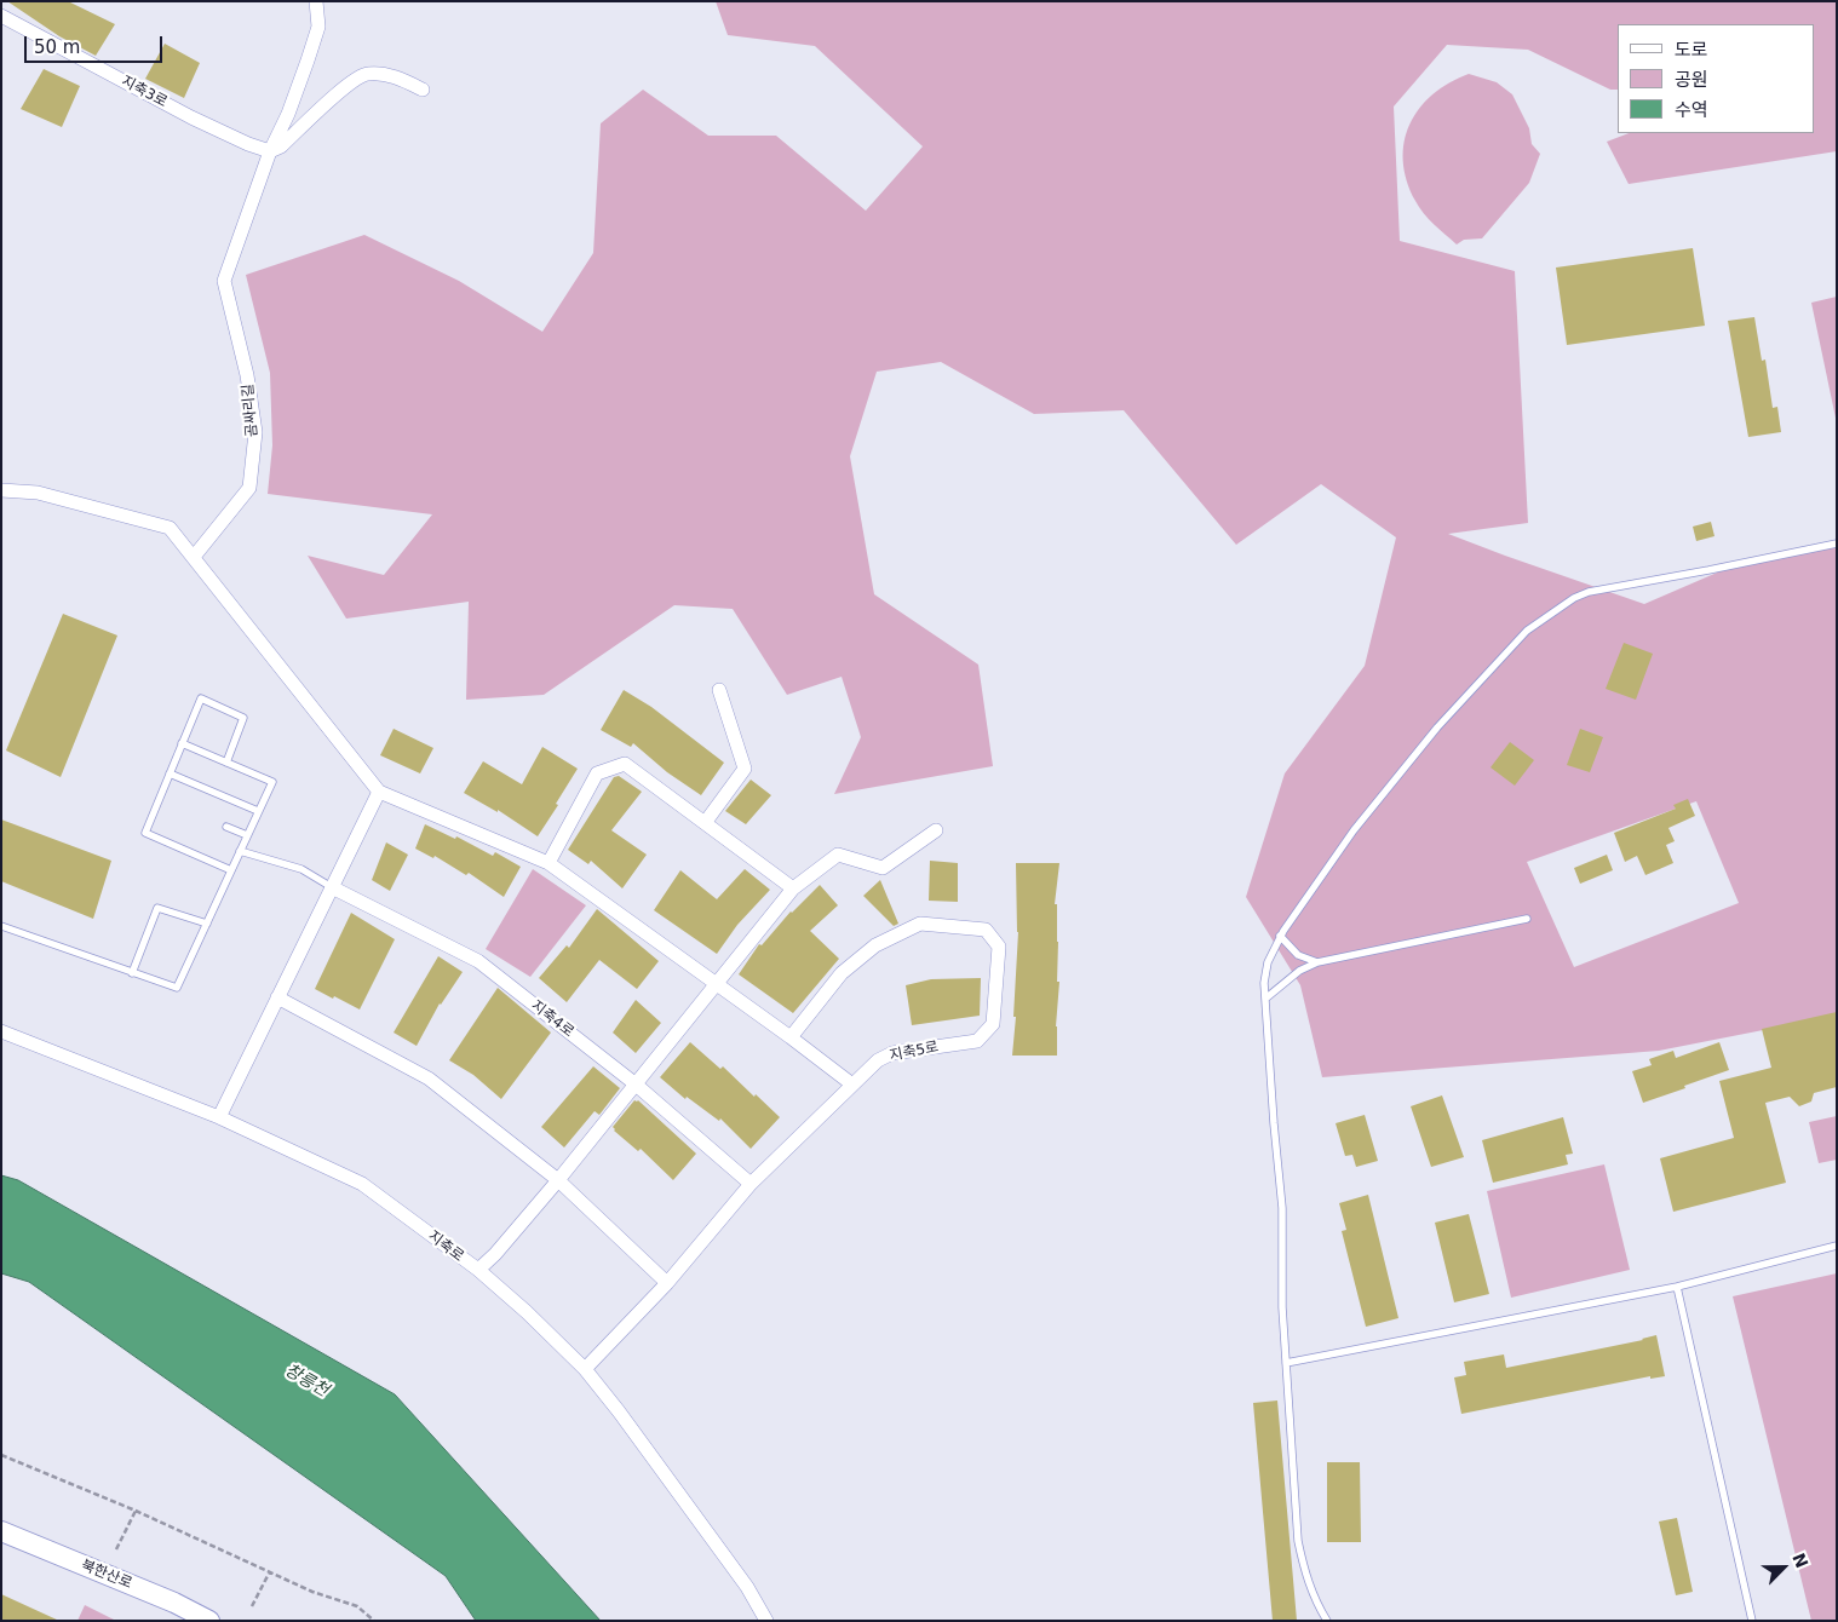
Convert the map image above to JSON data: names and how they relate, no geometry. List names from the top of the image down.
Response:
{
  "streets": {
    "main road": ["북한산로"],
    "street": [
      "지축3로",
      "곰싸리길",
      "지축4로",
      "지축5로",
      "지축로"
    ]
  },
  "crossings": [
    ["지축3로", "곰싸리길"],
    ["지축4로", "지축5로"],
    ["지축5로", "지축로"]
  ],
  "water": ["창릉천"],
  "legend": ["도로", "공원", "수역"],
  "scale_bar": "50 m",
  "north": "top right"
}
